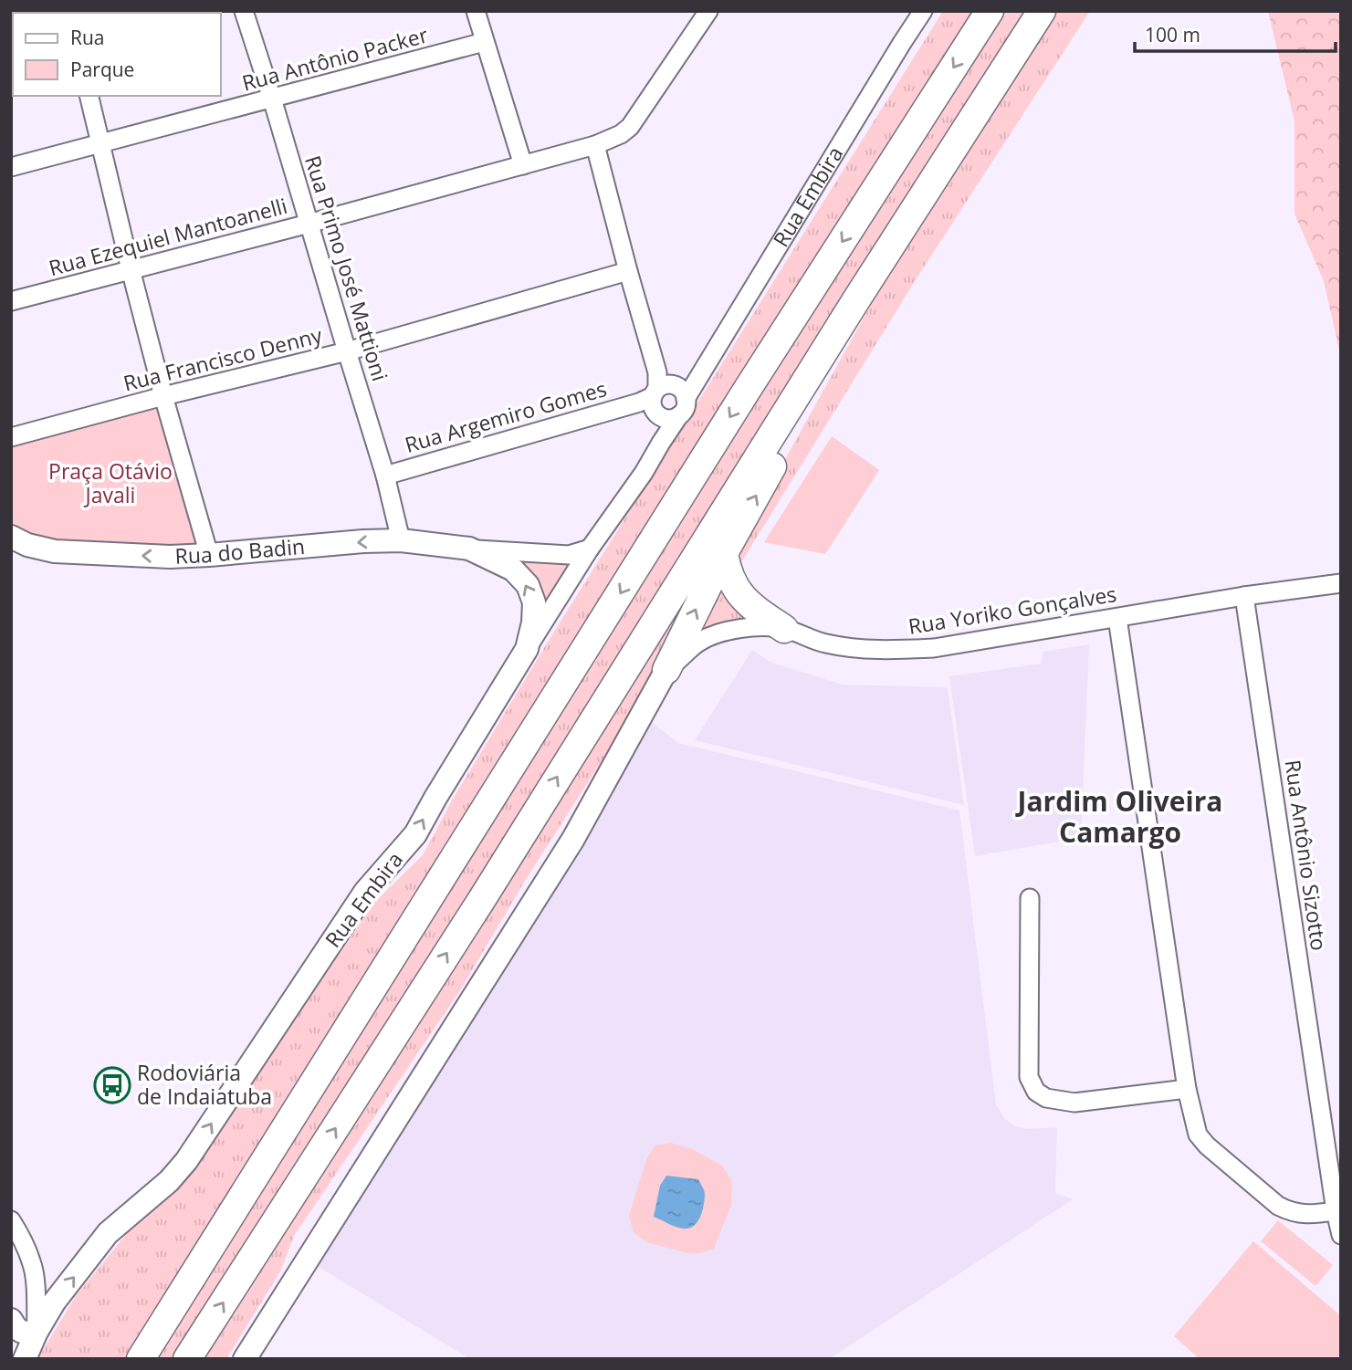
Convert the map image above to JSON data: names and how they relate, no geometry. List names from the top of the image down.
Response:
{
  "streets": {
    "main road": ["Rua Embira", "Rua do Badin"],
    "street": [
      "Rua Antônio Packer",
      "Rua Ezequiel Mantoanelli",
      "Rua Primo José Mattioni",
      "Rua Francisco Denny",
      "Rua Argemiro Gomes",
      "Rua Yoriko Gonçalves",
      "Rua Antônio Sizotto"
    ]
  },
  "crossings": [
    ["Rua Antônio Packer", "Rua Primo José Mattioni"],
    ["Rua Embira", "Rua Argemiro Gomes"],
    ["Rua Embira", "Rua do Badin"],
    ["Rua Ezequiel Mantoanelli", "Rua Primo José Mattioni"],
    ["Rua Primo José Mattioni", "Rua Francisco Denny"],
    ["Rua Primo José Mattioni", "Rua Argemiro Gomes"],
    ["Rua Primo José Mattioni", "Rua do Badin"],
    ["Rua Yoriko Gonçalves", "Rua Antônio Sizotto"]
  ],
  "one_way": ["Rua Embira", "Rua do Badin"],
  "districts": ["Jardim Oliveira Camargo"],
  "parks": ["Praça Otávio Javali"],
  "places": {
    "bus stop": ["Rodoviária de Indaiatuba"]
  },
  "legend": ["Rua", "Parque"],
  "scale_bar": "100 m"
}
